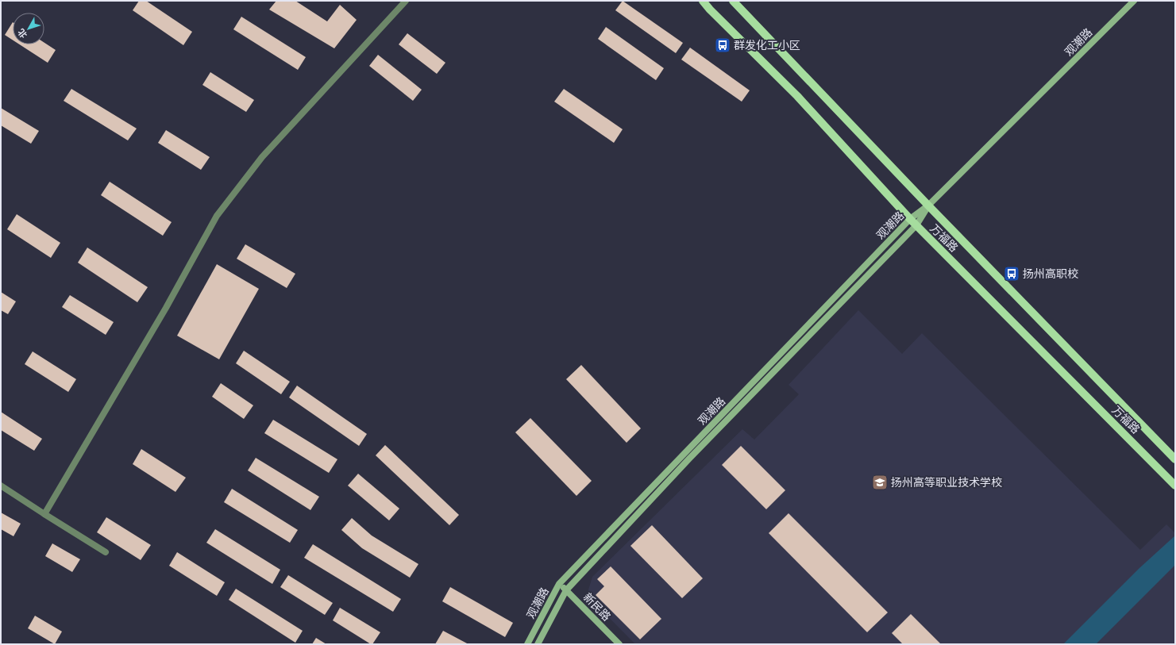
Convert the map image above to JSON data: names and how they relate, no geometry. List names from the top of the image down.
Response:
{
  "streets": {
    "main road": ["万福路"],
    "street": ["观潮路", "新民路"]
  },
  "crossings": [
    ["观潮路", "万福路"],
    ["观潮路", "新民路"]
  ],
  "places": {
    "bus stop": ["群发化工小区", "扬州高职校"],
    "school or university": ["扬州高等职业技术学校"]
  },
  "north": "bottom left"
}
